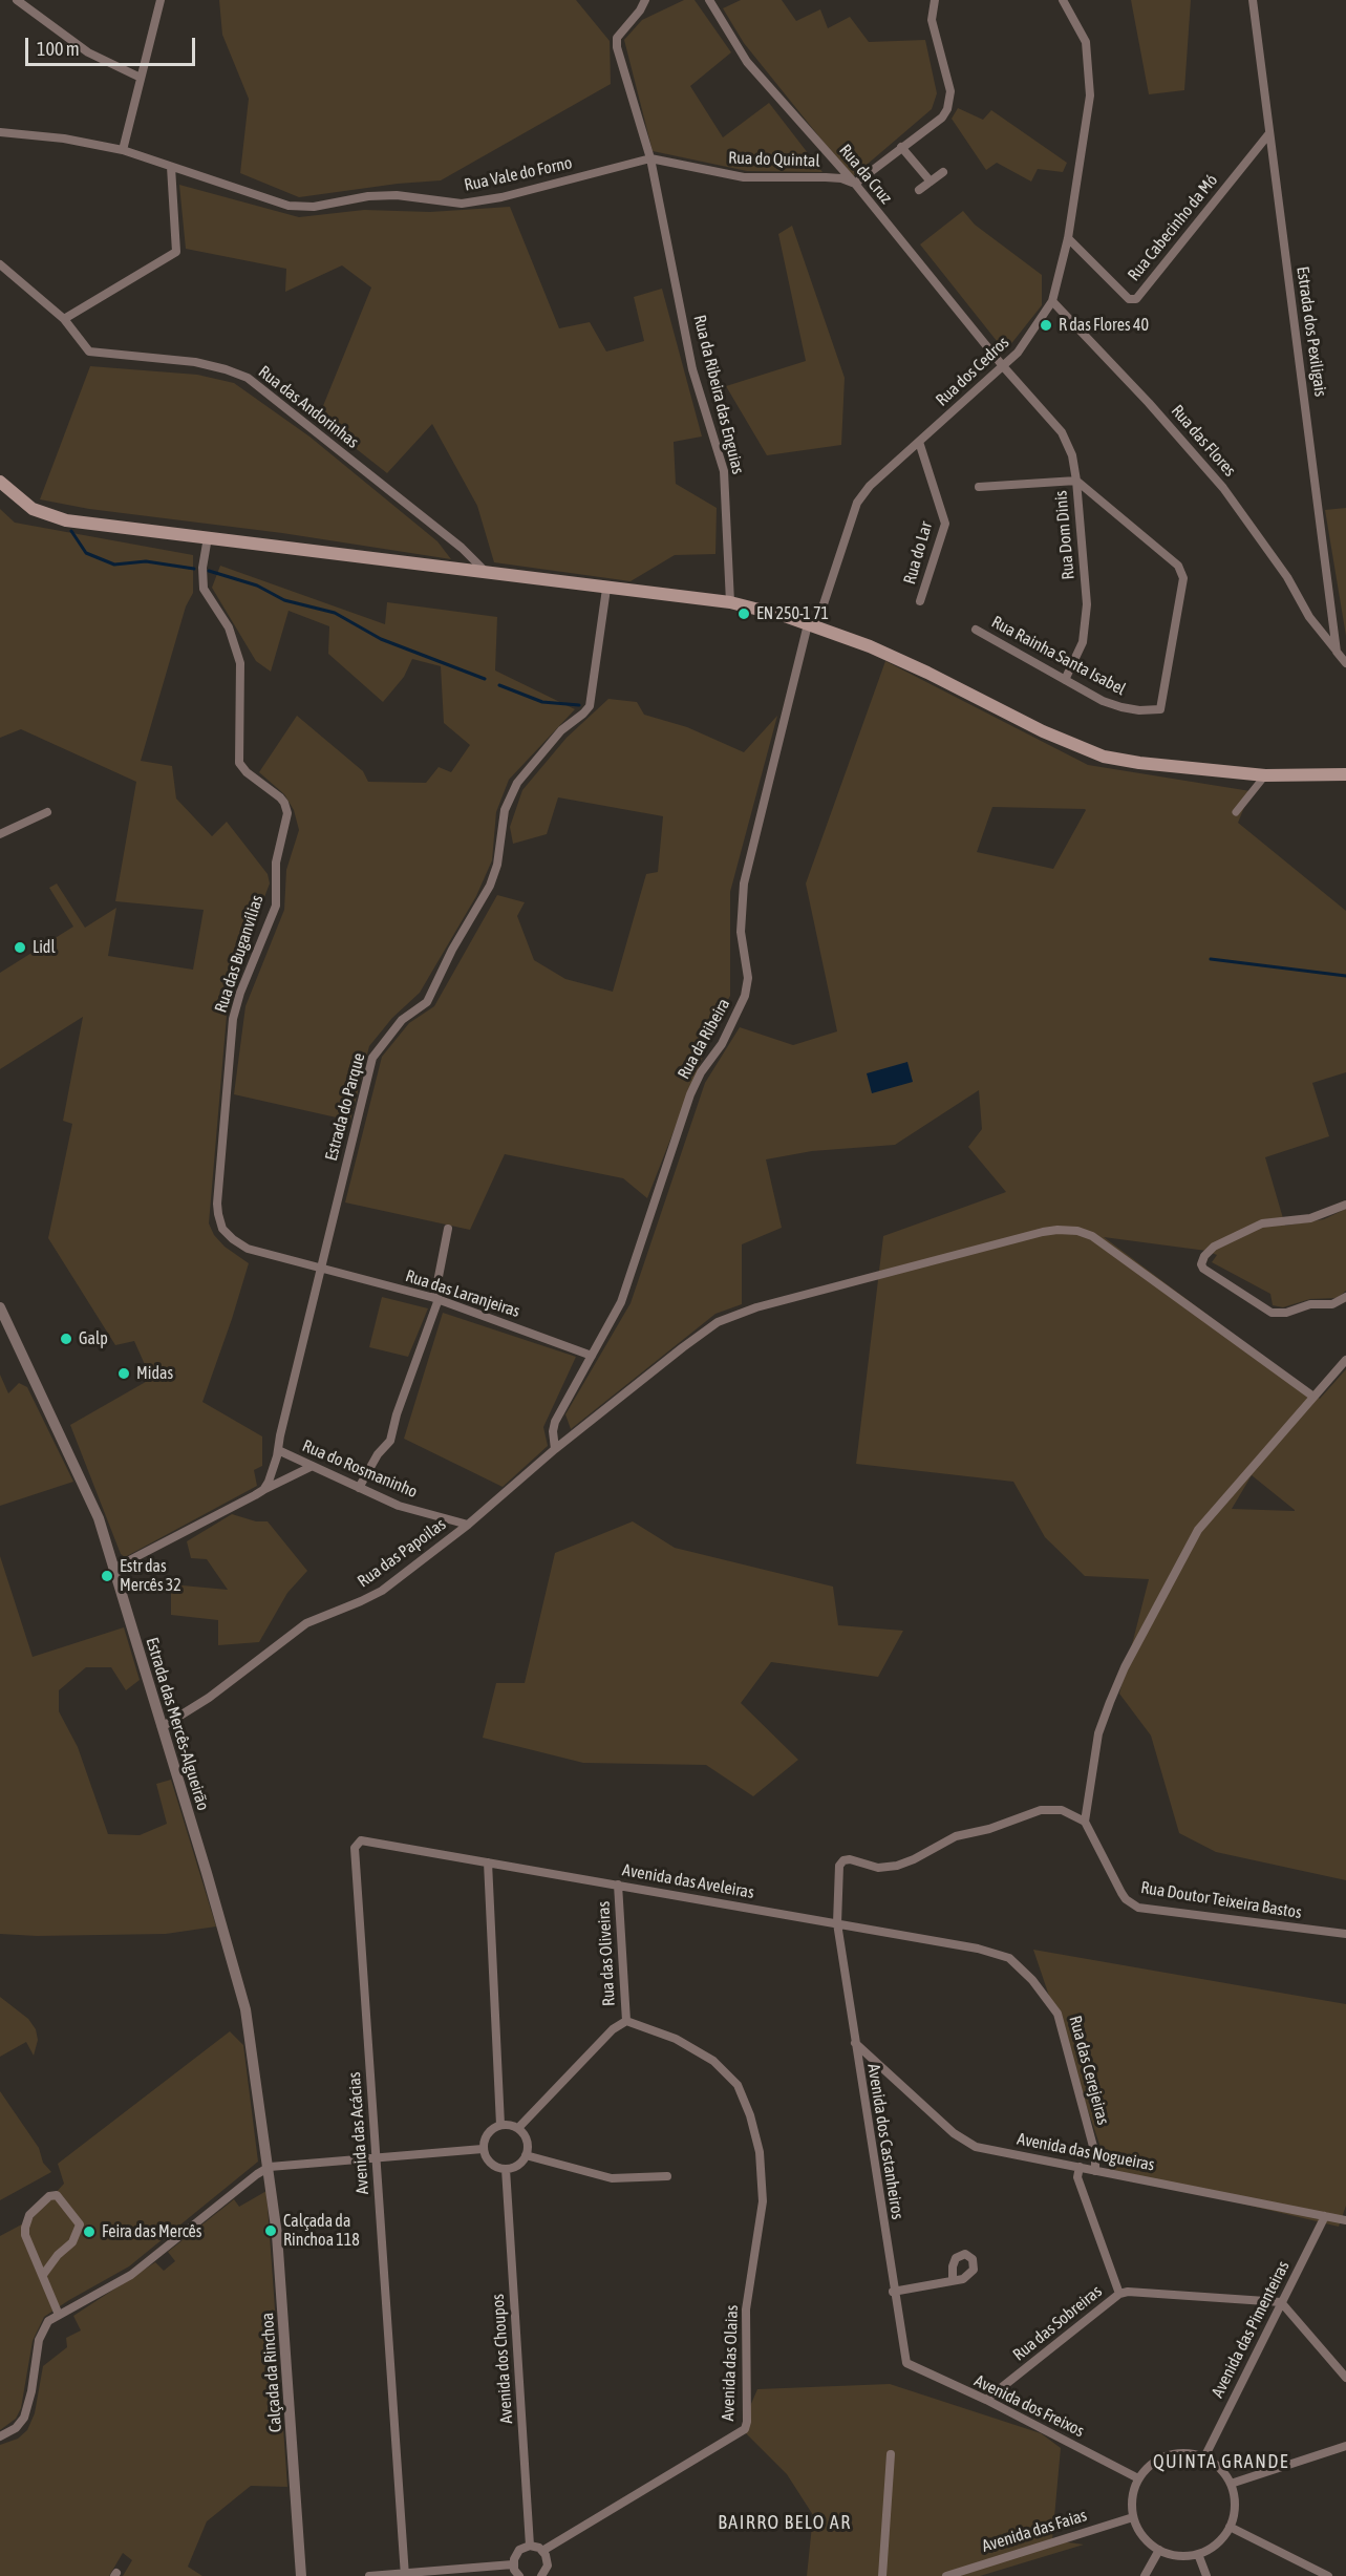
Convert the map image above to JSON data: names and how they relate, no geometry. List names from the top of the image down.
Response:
{
  "streets": {
    "street": [
      "Rua do Quintal",
      "Rua Vale do Forno",
      "Rua da Cruz",
      "Rua Cabecinho da Mó",
      "Estrada dos Pexiligais",
      "Rua dos Cedros",
      "Rua da Ribeira das Enguias",
      "Rua das Andorinhas",
      "Rua das Flores",
      "Rua Dom Dinis",
      "Rua do Lar",
      "Rua Rainha Santa Isabel",
      "Rua das Buganvílias",
      "Rua da Ribeira",
      "Estrada do Parque",
      "Rua das Laranjeiras",
      "Rua do Rosmaninho",
      "Rua das Papoilas",
      "Estrada das Mercês-Algueirão",
      "Avenida das Aveleiras",
      "Rua Doutor Teixeira Bastos",
      "Rua das Oliveiras",
      "Rua das Cerejeiras",
      "Avenida das Acácias",
      "Avenida dos Castanheiros",
      "Avenida das Nogueiras",
      "Rua das Sobreiras",
      "Avenida das Pimenteiras",
      "Avenida dos Choupos",
      "Avenida das Olaias",
      "Calçada da Rinchoa",
      "Avenida dos Freixos",
      "Avenida das Faias"
    ]
  },
  "crossings": [
    ["Rua do Quintal", "Rua Vale do Forno"],
    ["Rua do Quintal", "Rua da Cruz"],
    ["Rua do Quintal", "Rua da Ribeira das Enguias"],
    ["Rua Vale do Forno", "Rua da Ribeira das Enguias"],
    ["Rua da Cruz", "Rua dos Cedros"],
    ["Rua Cabecinho da Mó", "Estrada dos Pexiligais"],
    ["Rua Cabecinho da Mó", "Rua dos Cedros"],
    ["Estrada dos Pexiligais", "Rua das Flores"],
    ["Rua dos Cedros", "Rua das Flores"],
    ["Rua dos Cedros", "Rua do Lar"],
    ["Rua dos Cedros", "Rua da Ribeira"],
    ["Rua Dom Dinis", "Rua Rainha Santa Isabel"],
    ["Rua das Buganvílias", "Estrada do Parque"],
    ["Rua das Buganvílias", "Rua das Laranjeiras"],
    ["Rua da Ribeira", "Rua das Laranjeiras"],
    ["Rua da Ribeira", "Rua das Papoilas"],
    ["Estrada do Parque", "Rua das Laranjeiras"],
    ["Estrada do Parque", "Rua do Rosmaninho"],
    ["Rua do Rosmaninho", "Rua das Papoilas"],
    ["Rua das Papoilas", "Estrada das Mercês-Algueirão"],
    ["Estrada das Mercês-Algueirão", "Calçada da Rinchoa"],
    ["Avenida das Aveleiras", "Rua das Oliveiras"],
    ["Avenida das Aveleiras", "Rua das Cerejeiras"],
    ["Avenida das Aveleiras", "Avenida das Acácias"],
    ["Avenida das Aveleiras", "Avenida dos Castanheiros"],
    ["Rua das Oliveiras", "Avenida das Olaias"],
    ["Rua das Cerejeiras", "Avenida das Nogueiras"],
    ["Avenida dos Castanheiros", "Avenida das Nogueiras"],
    ["Avenida dos Castanheiros", "Avenida dos Freixos"],
    ["Avenida das Nogueiras", "Avenida das Pimenteiras"],
    ["Rua das Sobreiras", "Avenida dos Freixos"],
    ["Avenida das Pimenteiras", "Avenida dos Freixos"],
    ["Avenida das Pimenteiras", "Avenida das Faias"],
    ["Avenida dos Freixos", "Avenida das Faias"]
  ],
  "districts": ["QUINTA GRANDE", "BAIRRO BELO AR"],
  "places": [
    "R das Flores 40",
    "EN 250-1 71",
    "Lidl",
    "Galp",
    "Midas",
    "Estr das Mercês 32",
    "Calçada da Rinchoa 118",
    "Feira das Mercês"
  ],
  "scale_bar": "100 m"
}
